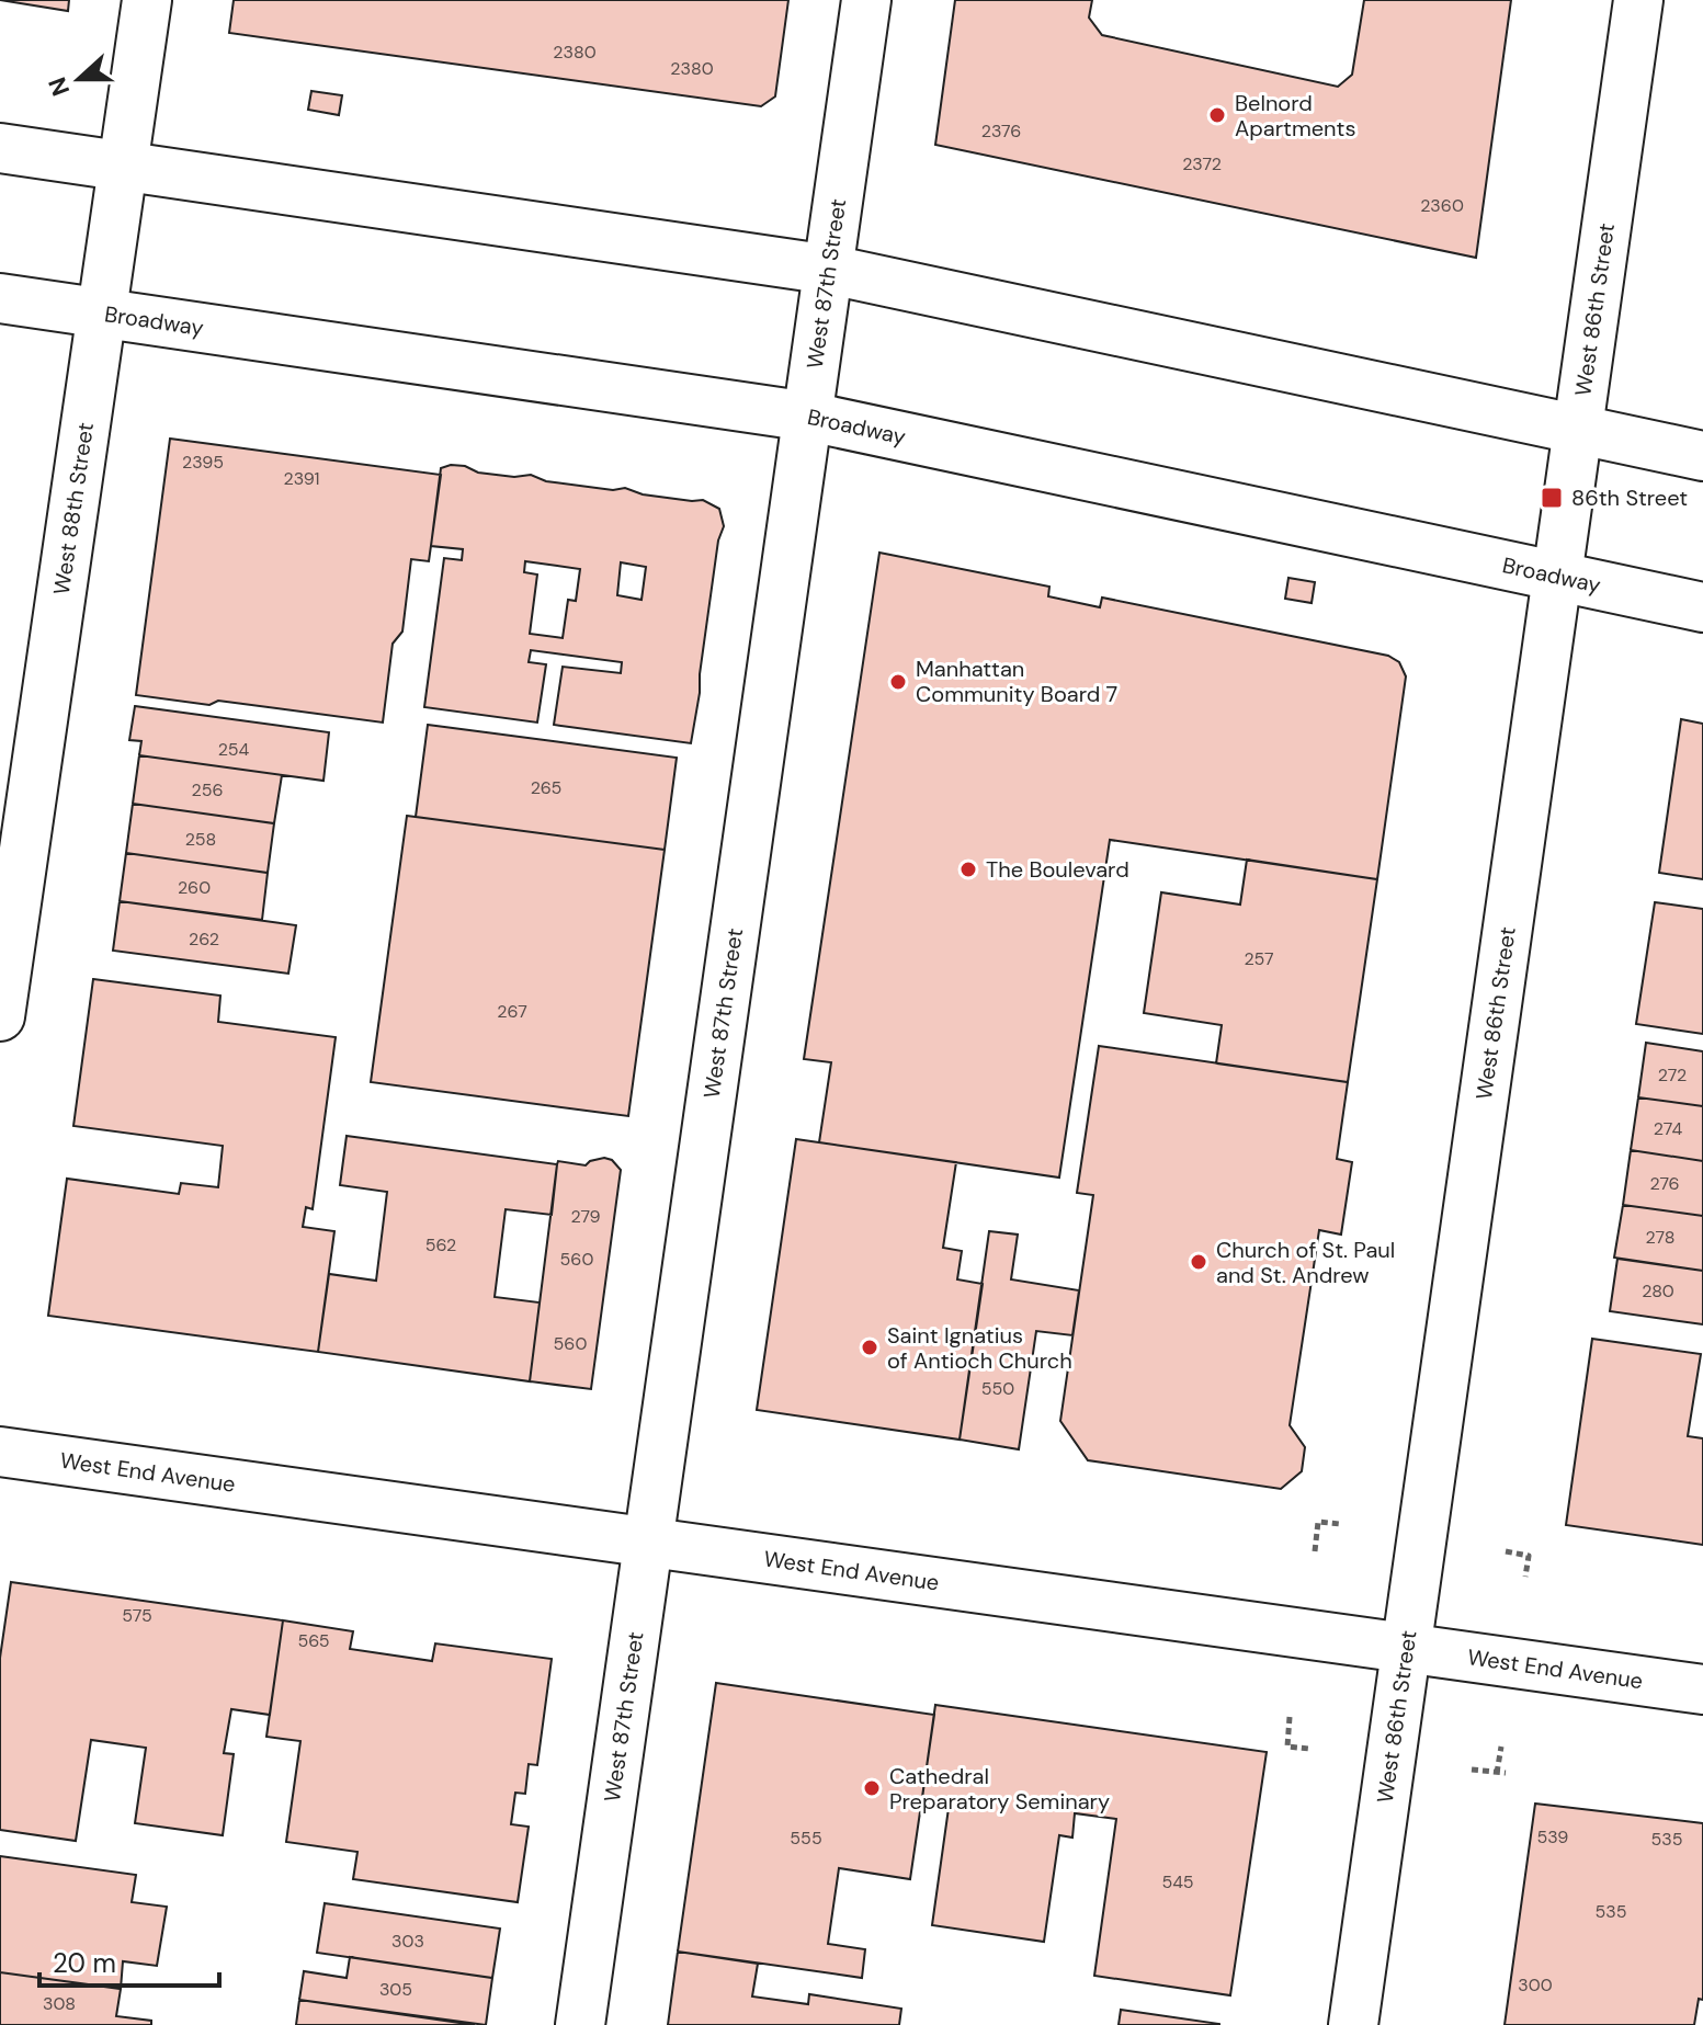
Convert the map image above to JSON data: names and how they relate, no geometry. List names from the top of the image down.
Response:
{
  "streets": {
    "main road": [
      "West 87th Street",
      "West 86th Street",
      "Broadway",
      "West 88th Street",
      "West End Avenue"
    ]
  },
  "crossings": [
    ["West 87th Street", "Broadway"],
    ["West 87th Street", "West End Avenue"],
    ["West 86th Street", "Broadway"],
    ["West 86th Street", "West End Avenue"],
    ["Broadway", "West 88th Street"]
  ],
  "places": {
    "other": [
      "Belnord Apartments",
      "Manhattan Community Board 7",
      "The Boulevard",
      "Church of St. Paul and St. Andrew",
      "Saint Ignatius of Antioch Church",
      "Cathedral Preparatory Seminary"
    ],
    "transit": ["86th Street"]
  },
  "house_numbers": [
    "2380",
    "2380",
    "2376",
    "2372",
    "2360",
    "2395",
    "2391",
    "254",
    "265",
    "256",
    "258",
    "260",
    "262",
    "257",
    "267",
    "272",
    "274",
    "276",
    "279",
    "278",
    "562",
    "560",
    "280",
    "560",
    "550",
    "575",
    "565",
    "539",
    "555",
    "535",
    "545",
    "535",
    "303",
    "300",
    "305",
    "308"
  ],
  "scale_bar": "20 m",
  "north": "left"
}
